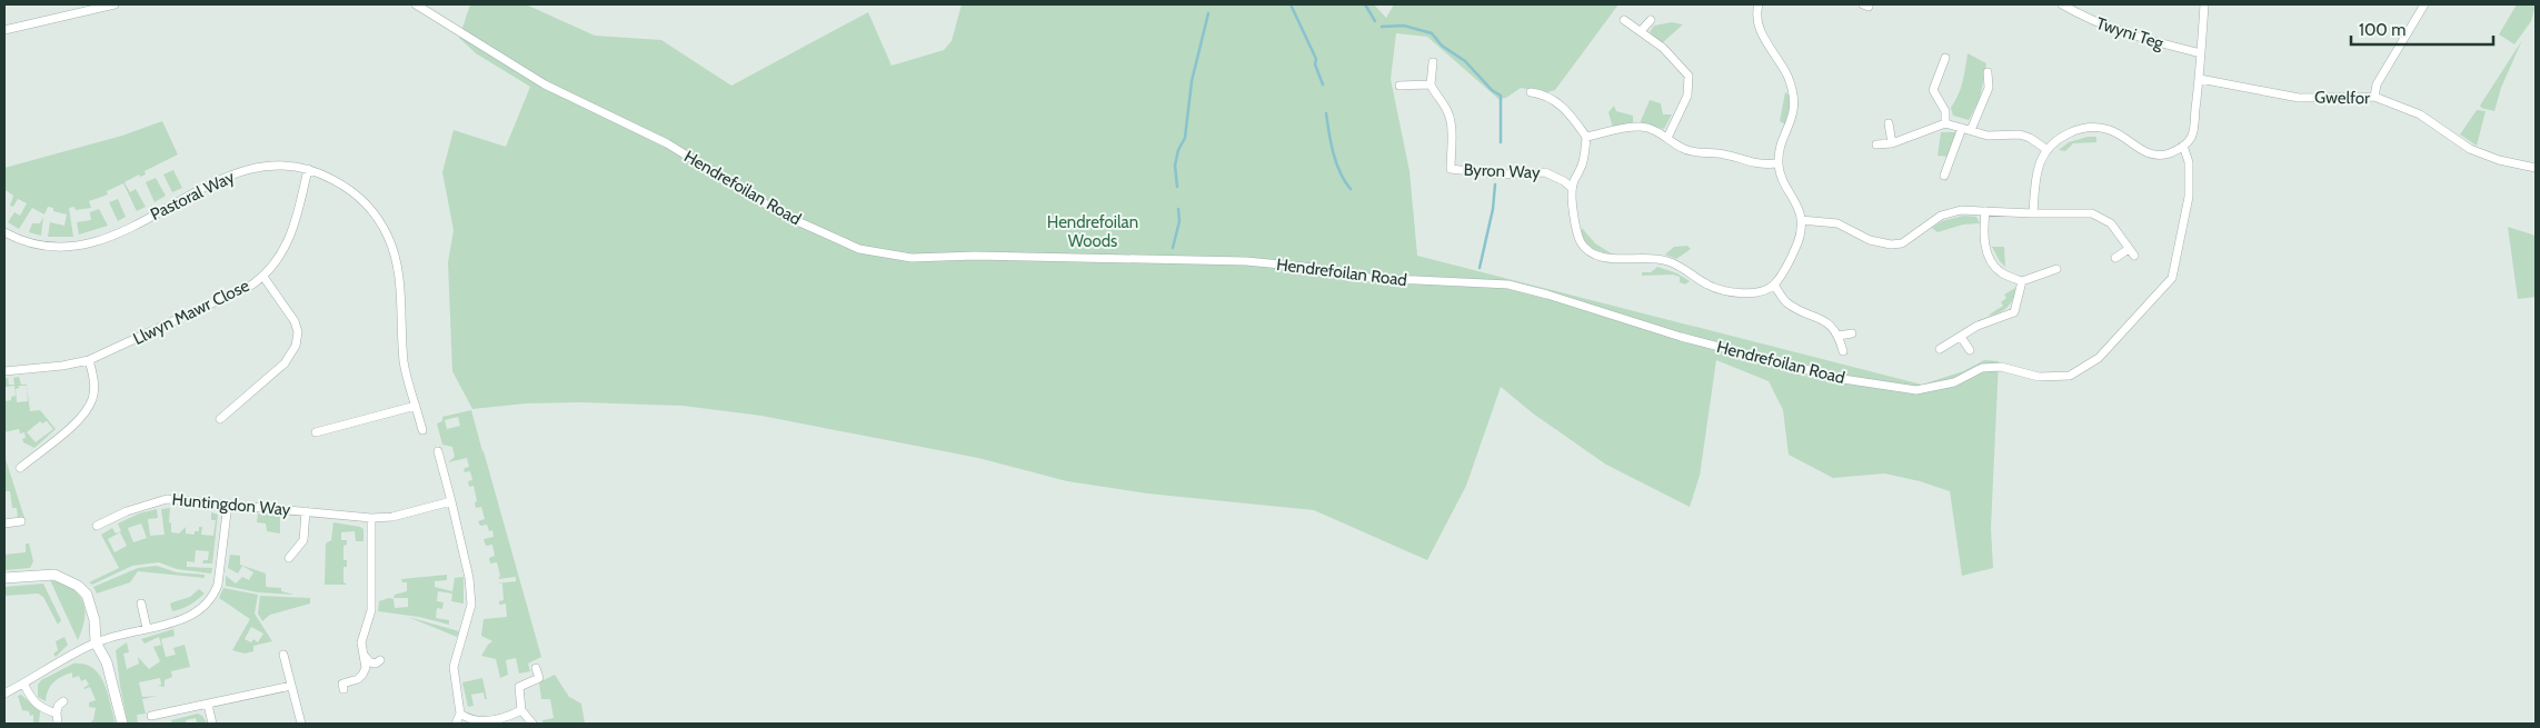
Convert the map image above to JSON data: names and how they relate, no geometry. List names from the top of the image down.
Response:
{
  "streets": {
    "street": [
      "Twyni Teg",
      "Gwelfor",
      "Byron Way",
      "Hendrefoilan Road",
      "Pastoral Way",
      "Llwyn Mawr Close",
      "Huntingdon Way"
    ]
  },
  "crossings": [
    ["Twyni Teg", "Hendrefoilan Road"],
    ["Gwelfor", "Hendrefoilan Road"],
    ["Pastoral Way", "Llwyn Mawr Close"]
  ],
  "parks": ["Hendrefoilan Woods"],
  "scale_bar": "100 m"
}
